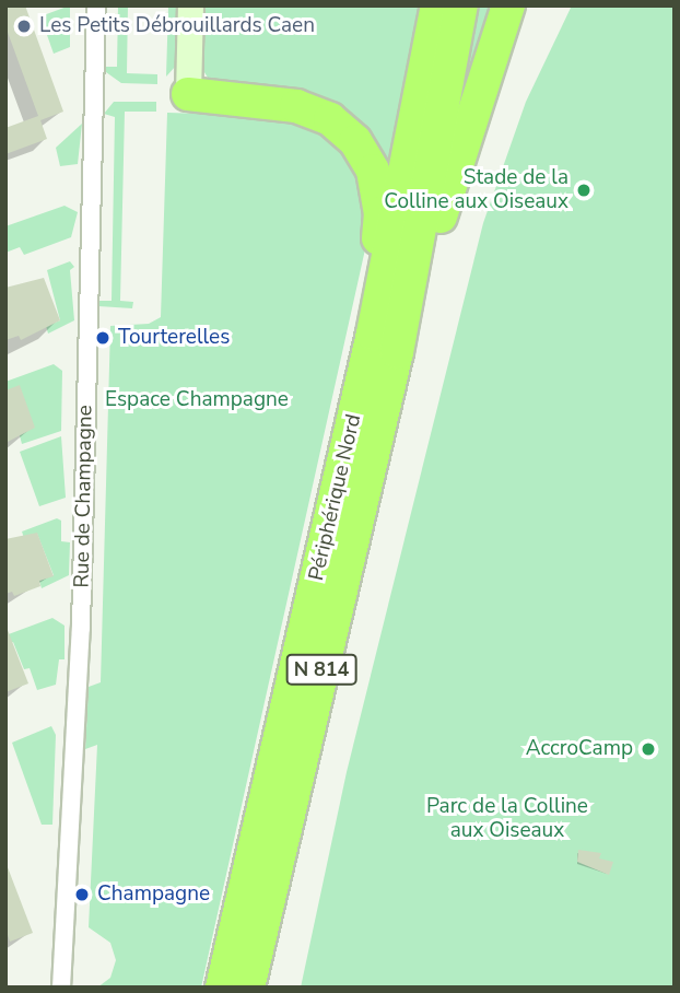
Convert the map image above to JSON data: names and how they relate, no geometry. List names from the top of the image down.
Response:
{
  "streets": {
    "highway": ["Périphérique Nord", "N 814"],
    "street": ["Rue de Champagne"]
  },
  "parks": ["Espace Champagne", "Parc de la Colline aux Oiseaux"],
  "places": [
    "Les Petits Débrouillards Caen",
    "Stade de la Colline aux Oiseaux",
    "Tourterelles",
    "AccroCamp",
    "Champagne"
  ]
}
